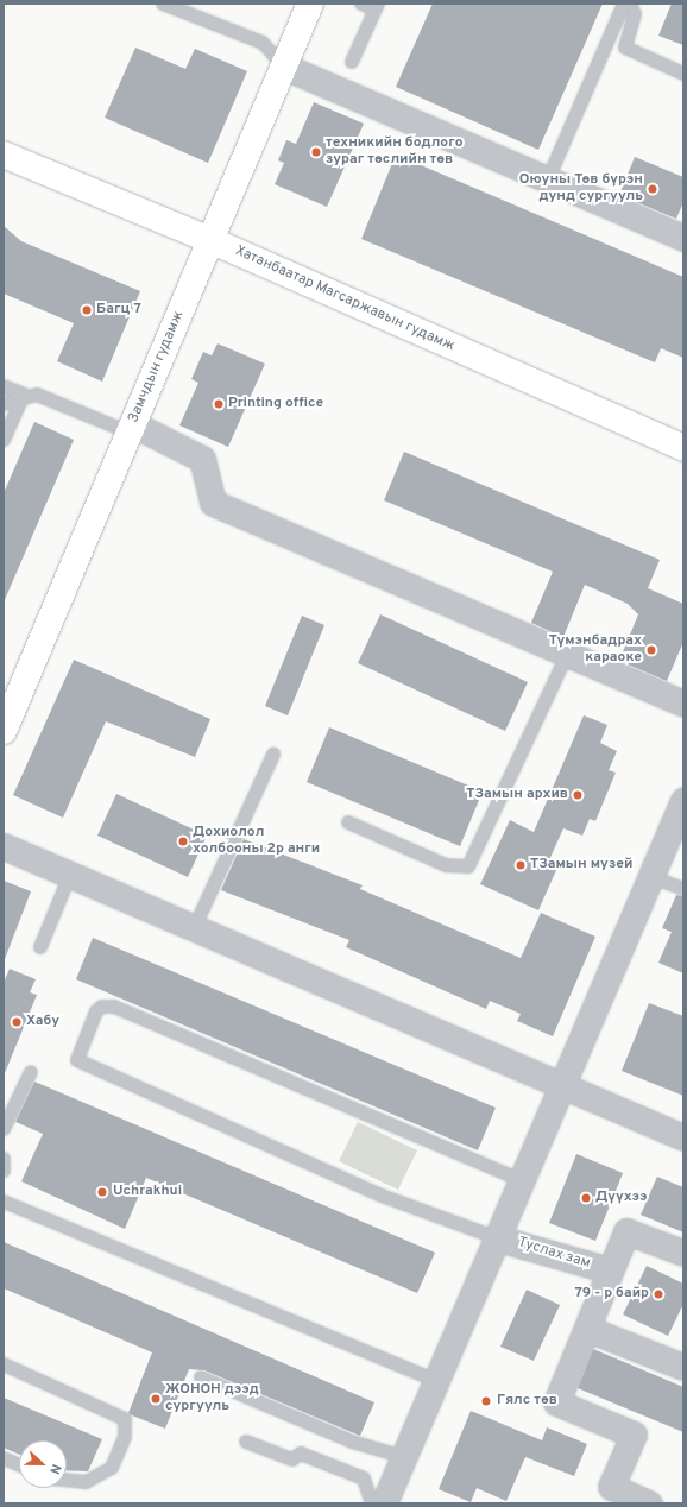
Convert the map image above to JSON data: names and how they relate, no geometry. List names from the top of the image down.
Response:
{
  "streets": {
    "street": ["Хатанбаатар Магсаржавын гудамж", "Замчдын гудамж", "Туслах зам"]
  },
  "crossings": [
    ["Хатанбаатар Магсаржавын гудамж", "Замчдын гудамж"]
  ],
  "places": [
    "техникийн бодлого зураг төслийн төв",
    "Оюуны Төв бүрэн дунд сургууль",
    "Багц 7",
    "Printing office",
    "Түмэнбадрах караоке",
    "ТЗамын архив",
    "Дохиолол холбооны 2р анги",
    "ТЗамын музей",
    "Хабу",
    "Uchrakhui",
    "Дүүхээ",
    "79 - р байр",
    "ЖОНОН дээд сургууль",
    "Гялс төв"
  ],
  "north": "right"
}
